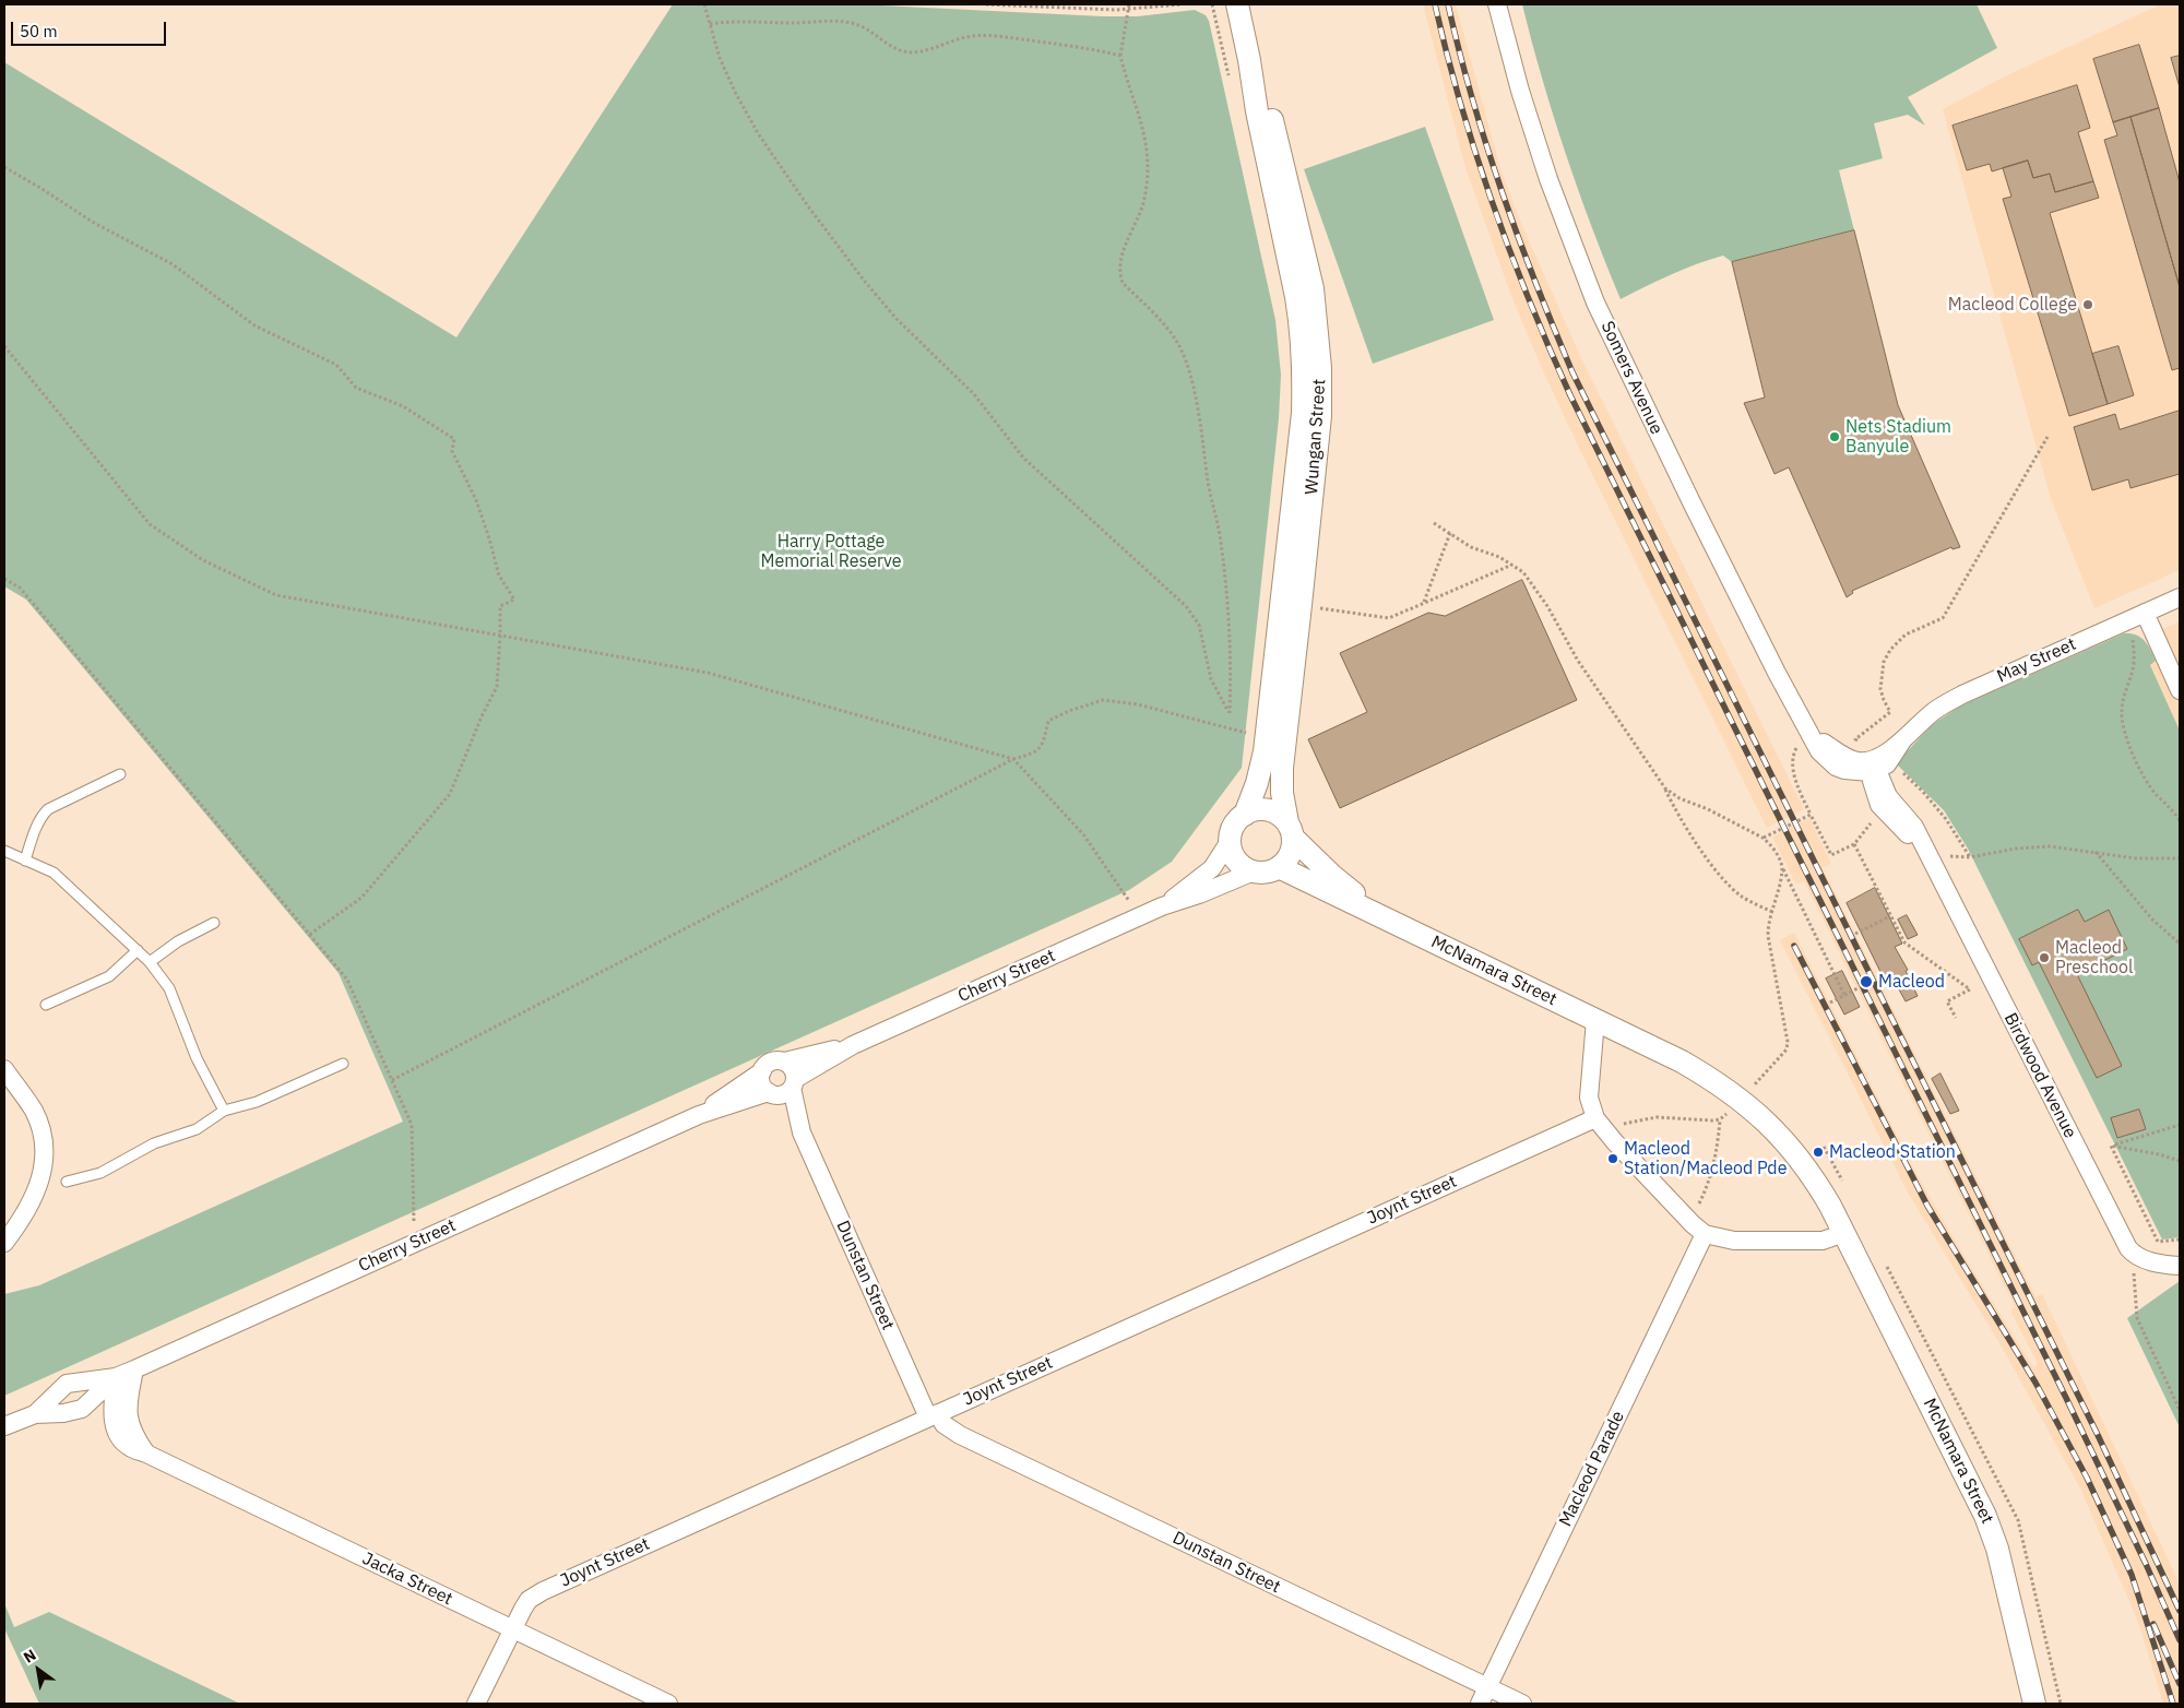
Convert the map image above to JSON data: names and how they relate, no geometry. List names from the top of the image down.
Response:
{
  "streets": {
    "street": [
      "Somers Avenue",
      "Wungan Street",
      "May Street",
      "McNamara Street",
      "Cherry Street",
      "Birdwood Avenue",
      "Joynt Street",
      "Dunstan Street",
      "Macleod Parade",
      "Jacka Street"
    ]
  },
  "crossings": [
    ["Somers Avenue", "May Street"],
    ["Somers Avenue", "Birdwood Avenue"],
    ["Wungan Street", "McNamara Street"],
    ["Wungan Street", "Cherry Street"],
    ["May Street", "Birdwood Avenue"],
    ["McNamara Street", "Cherry Street"],
    ["Cherry Street", "Dunstan Street"],
    ["Cherry Street", "Jacka Street"],
    ["Joynt Street", "Dunstan Street"],
    ["Joynt Street", "Jacka Street"],
    ["Dunstan Street", "Macleod Parade"]
  ],
  "parks": ["Harry Pottage Memorial Reserve"],
  "places": [
    "Macleod College",
    "Nets Stadium Banyule",
    "Macleod Preschool",
    "Macleod",
    "Macleod Station",
    "Macleod Station/Macleod Pde"
  ],
  "scale_bar": "50 m",
  "north": "top left"
}
